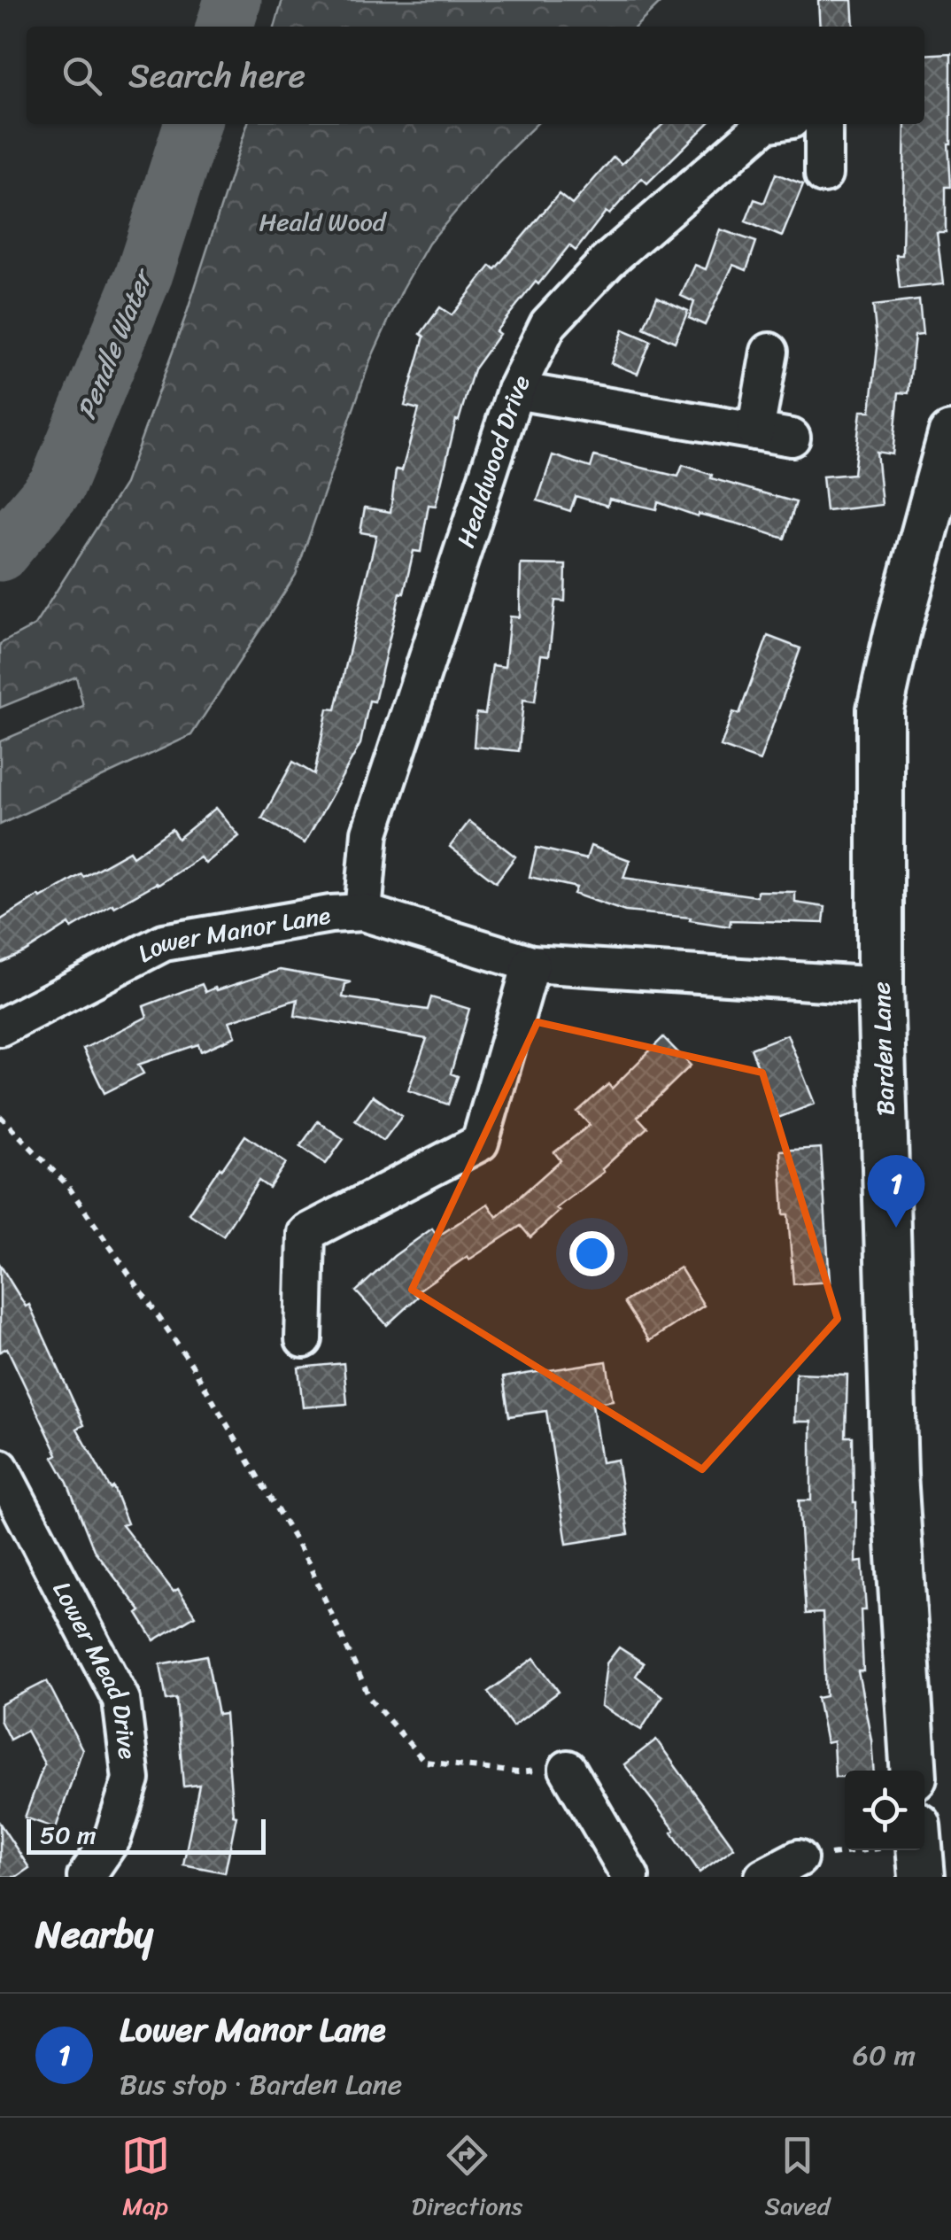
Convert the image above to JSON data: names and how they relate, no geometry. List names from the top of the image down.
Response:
{
  "streets": {
    "street": [
      "Healdwood Drive",
      "Lower Manor Lane",
      "Barden Lane",
      "Lower Mead Drive"
    ]
  },
  "crossings": [
    ["Healdwood Drive", "Lower Manor Lane"],
    ["Lower Manor Lane", "Barden Lane"]
  ],
  "water": ["Pendle Water"],
  "parks": ["Heald Wood"],
  "scale_bar": "50 m",
  "page": {
    "search": "Search here",
    "pins": "1",
    "scale": "50 m",
    "heading": "Nearby",
    "list": [
      {
        "mark": "1",
        "name": "Lower Manor Lane",
        "note": "Bus stop · Barden Lane",
        "value": "60 m"
      }
    ],
    "nav": ["Map", "Directions", "Saved"]
  }
}
